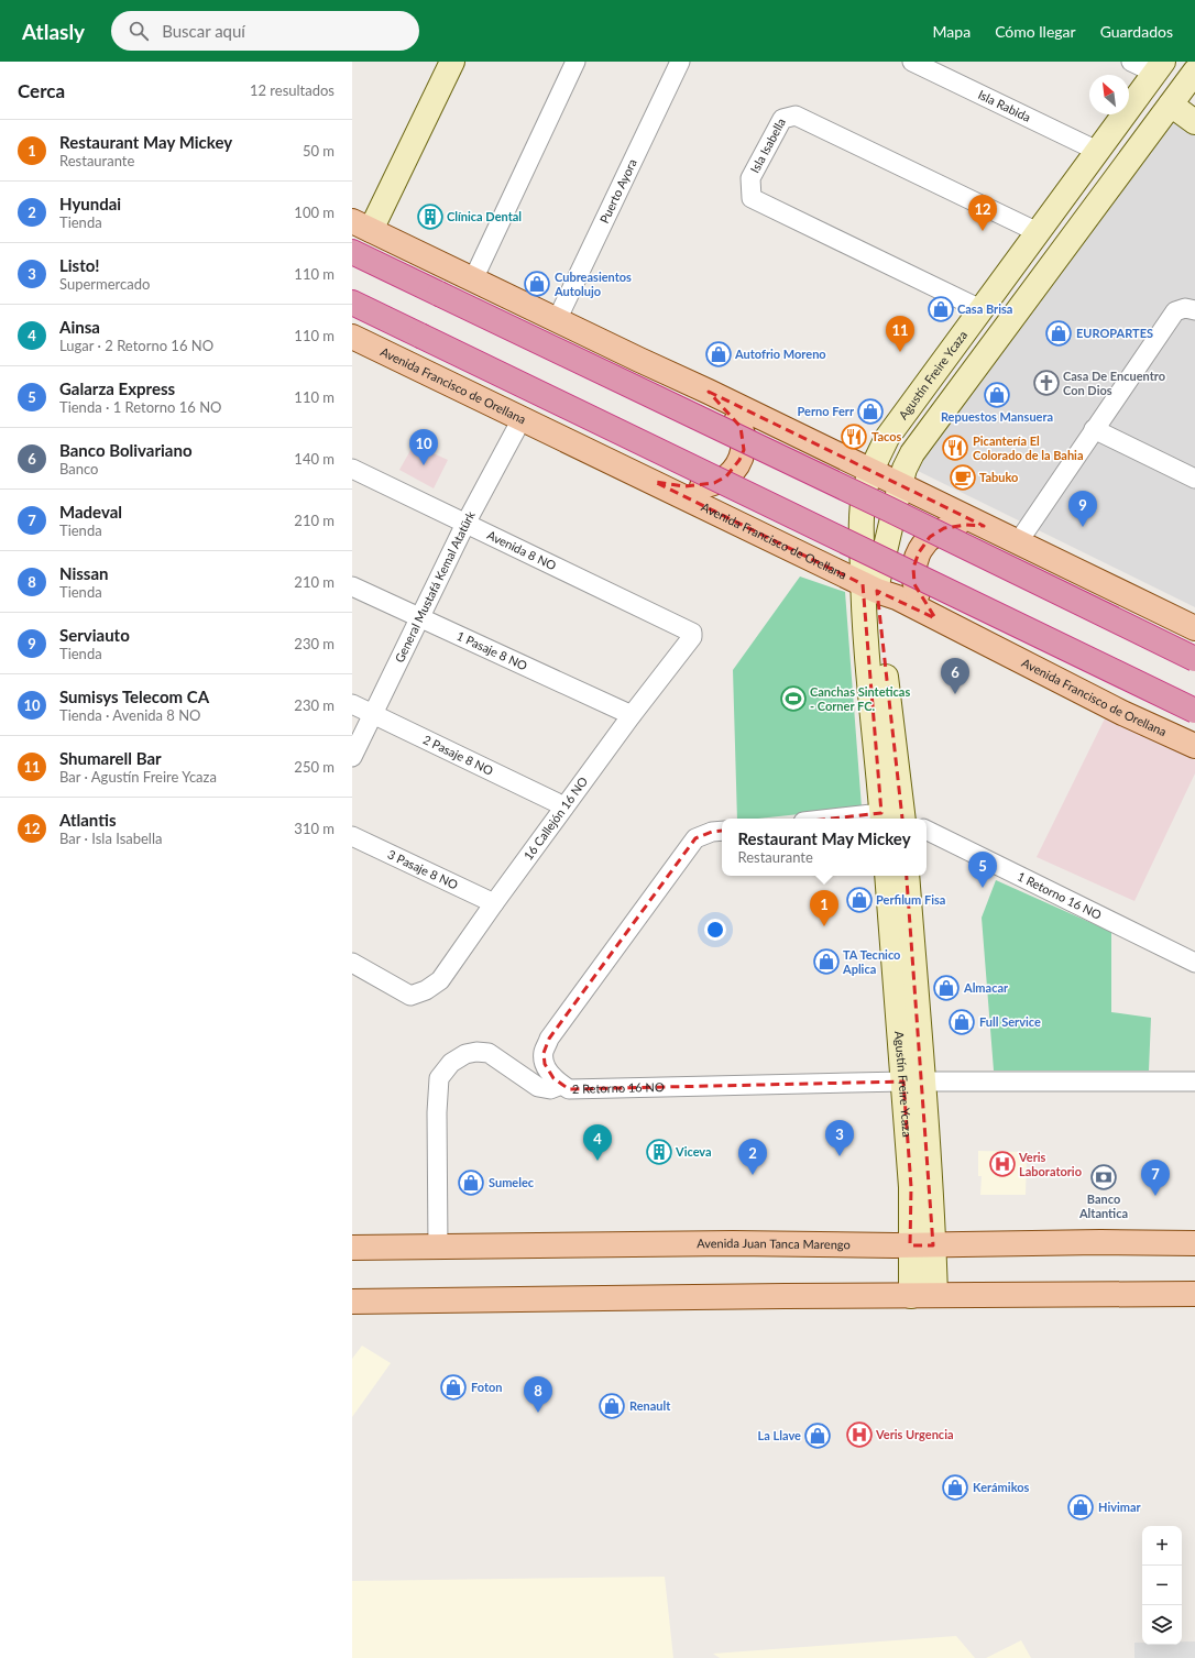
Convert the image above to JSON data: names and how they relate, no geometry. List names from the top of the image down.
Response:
{
  "streets": {
    "main road": ["Agustín Freire Ycaza", "Avenida Francisco de Orellana", "Avenida Juan Tanca Marengo"],
    "street": [
      "Isla Rabida",
      "Isla Isabella",
      "Puerto Ayora",
      "Avenida 8 NO",
      "General Mustafá Kemal Atatürk",
      "1 Pasaje 8 NO",
      "2 Pasaje 8 NO",
      "16 Callejón 16 NO",
      "3 Pasaje 8 NO",
      "1 Retorno 16 NO",
      "2 Retorno 16 NO"
    ]
  },
  "crossings": [
    ["Isla Rabida", "Agustín Freire Ycaza"],
    ["Isla Isabella", "Agustín Freire Ycaza"],
    ["Agustín Freire Ycaza", "Avenida Francisco de Orellana"],
    ["Agustín Freire Ycaza", "2 Retorno 16 NO"],
    ["Agustín Freire Ycaza", "Avenida Juan Tanca Marengo"],
    ["Avenida Francisco de Orellana", "General Mustafá Kemal Atatürk"],
    ["Avenida 8 NO", "General Mustafá Kemal Atatürk"],
    ["Avenida 8 NO", "16 Callejón 16 NO"],
    ["General Mustafá Kemal Atatürk", "1 Pasaje 8 NO"],
    ["General Mustafá Kemal Atatürk", "2 Pasaje 8 NO"],
    ["1 Pasaje 8 NO", "16 Callejón 16 NO"],
    ["2 Pasaje 8 NO", "16 Callejón 16 NO"],
    ["16 Callejón 16 NO", "3 Pasaje 8 NO"]
  ],
  "places": {
    "building": ["Clínica Dental", "Viceva"],
    "shop": [
      "Cubreasientos Autolujo",
      "Casa Brisa",
      "EUROPARTES",
      "Autofrio Moreno",
      "Repuestos Mansuera",
      "Perno Ferr",
      "Perfilum Fisa",
      "TA Tecnico Aplica",
      "Almacar",
      "Full Service",
      "Sumelec",
      "Foton",
      "Renault",
      "La Llave",
      "Kerámikos",
      "Hivimar"
    ],
    "church": ["Casa De Encuentro Con Dios"],
    "restaurant": ["Tacos", "Picantería El Colorado de la Bahia"],
    "cafe": ["Tabuko"],
    "sports": ["Canchas Sinteticas - Corner FC."],
    "hospital": ["Veris Laboratorio", "Veris Urgencia"],
    "bank": ["Banco Altantica"]
  },
  "north": "top left",
  "page": {
    "header": "Atlasly",
    "search": "Buscar aquí",
    "nav": ["Mapa", "Cómo llegar", "Guardados"],
    "heading": ["Cerca", "12 resultados"],
    "list": [
      {
        "mark": "1",
        "name": "Restaurant May Mickey",
        "note": "Restaurante",
        "value": "50 m"
      },
      {
        "mark": "2",
        "name": "Hyundai",
        "note": "Tienda",
        "value": "100 m"
      },
      {
        "mark": "3",
        "name": "Listo!",
        "note": "Supermercado",
        "value": "110 m"
      },
      {
        "mark": "4",
        "name": "Ainsa",
        "note": "Lugar · 2 Retorno 16 NO",
        "value": "110 m"
      },
      {
        "mark": "5",
        "name": "Galarza Express",
        "note": "Tienda · 1 Retorno 16 NO",
        "value": "110 m"
      },
      {
        "mark": "6",
        "name": "Banco Bolivariano",
        "note": "Banco",
        "value": "140 m"
      },
      {
        "mark": "7",
        "name": "Madeval",
        "note": "Tienda",
        "value": "210 m"
      },
      {
        "mark": "8",
        "name": "Nissan",
        "note": "Tienda",
        "value": "210 m"
      },
      {
        "mark": "9",
        "name": "Serviauto",
        "note": "Tienda",
        "value": "230 m"
      },
      {
        "mark": "10",
        "name": "Sumisys Telecom CA",
        "note": "Tienda · Avenida 8 NO",
        "value": "230 m"
      },
      {
        "mark": "11",
        "name": "Shumarell Bar",
        "note": "Bar · Agustín Freire Ycaza",
        "value": "250 m"
      },
      {
        "mark": "12",
        "name": "Atlantis",
        "note": "Bar · Isla Isabella",
        "value": "310 m"
      }
    ],
    "pins": [
      "12",
      "11",
      "10",
      "9",
      "6",
      "5",
      "1",
      "3",
      "4",
      "2",
      "7",
      "8"
    ],
    "popup": ["Restaurant May Mickey", "Restaurante"],
    "map_buttons": ["+", "−"]
  }
}
